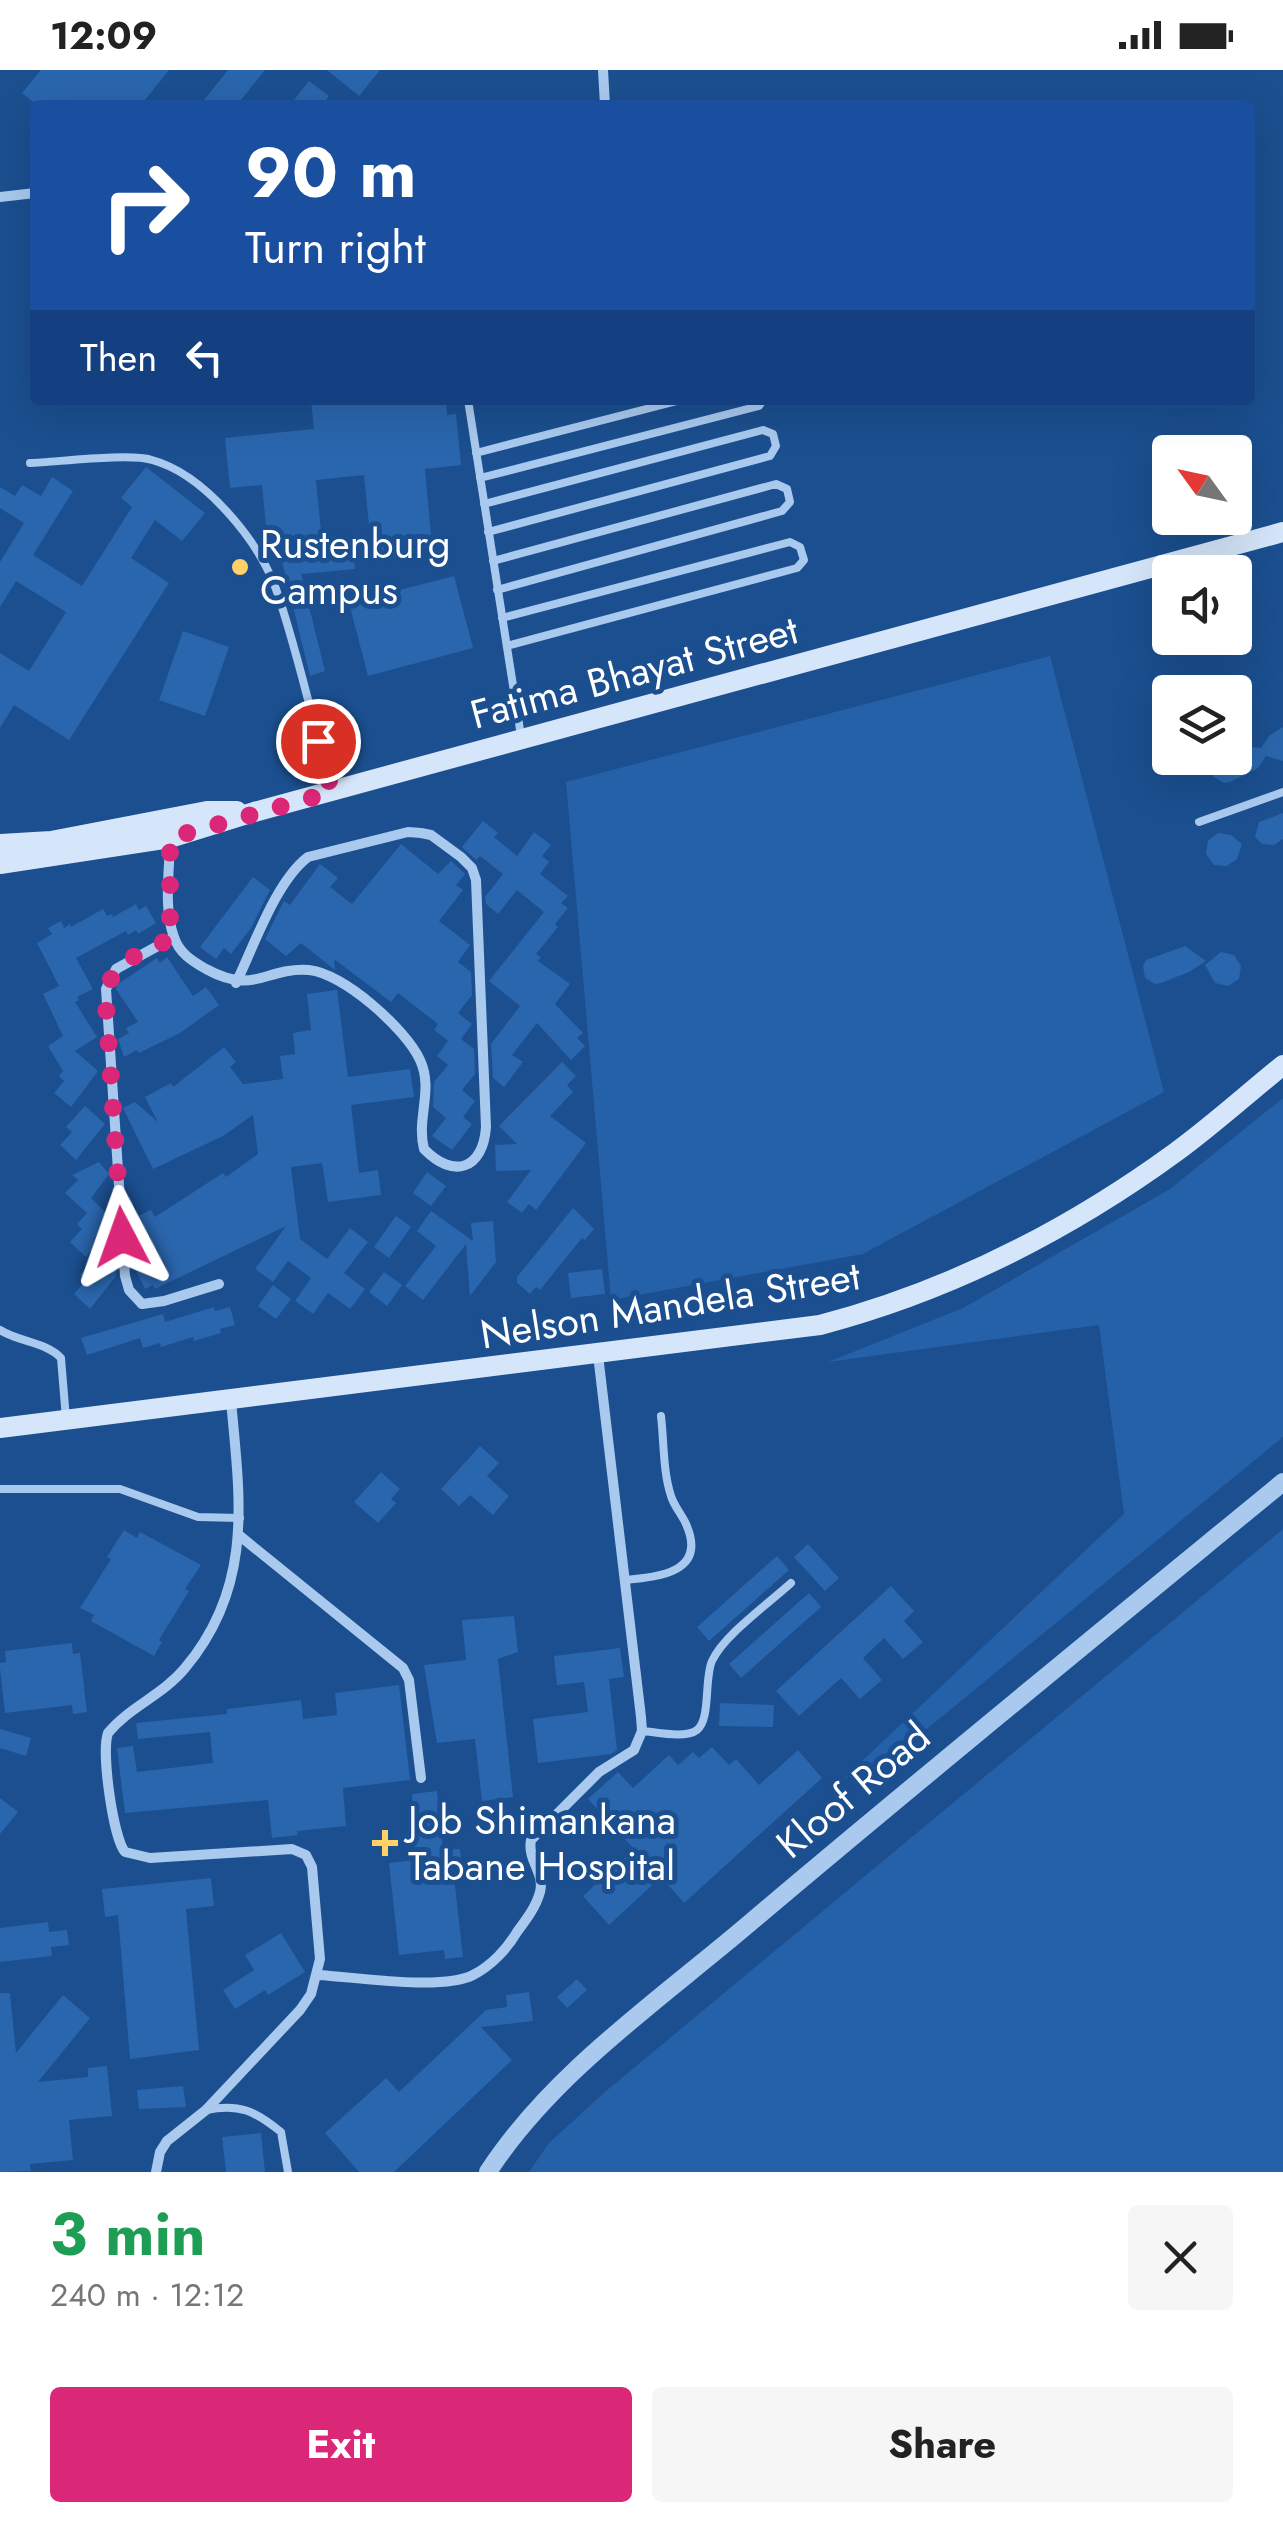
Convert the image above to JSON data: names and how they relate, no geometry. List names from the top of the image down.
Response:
{
  "streets": {
    "main road": ["Fatima Bhayat Street", "Nelson Mandela Street"],
    "street": ["Kloof Road"]
  },
  "places": {
    "other": ["Rustenburg Campus"],
    "health": ["Job Shimankana Tabane Hospital"]
  },
  "north": "top left",
  "page": {
    "status": "12:09",
    "turn": ["90 m", "Turn right"],
    "then": "Then",
    "heading": ["3 min", "240 m · 12:12"],
    "buttons": ["Exit", "Share"]
  }
}
